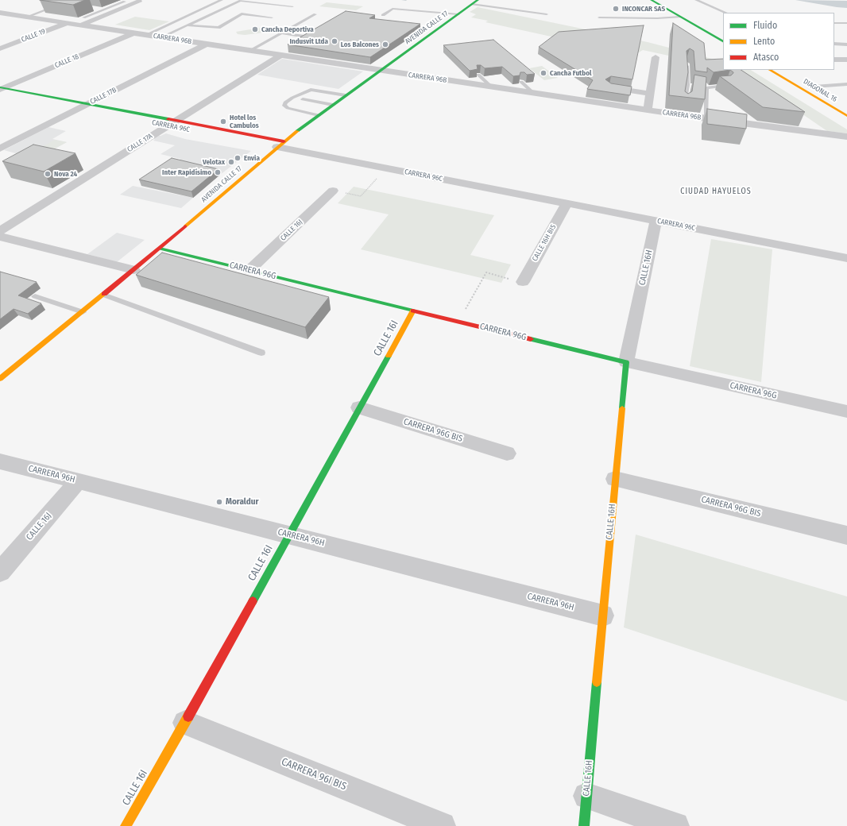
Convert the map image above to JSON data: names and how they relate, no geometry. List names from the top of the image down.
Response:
{
  "streets": {
    "street": [
      "AVENIDA CALLE 17",
      "CALLE 19",
      "CARRERA 96B",
      "CALLE 18",
      "DIAGONAL 16",
      "CALLE 17B",
      "CARRERA 96C",
      "CALLE 17A",
      "CALLE 16J",
      "CALLE 16H BIS",
      "CALLE 16H",
      "CARRERA 96G",
      "CALLE 16I",
      "CARRERA 96G BIS",
      "CARRERA 96H",
      "CARRERA 96I BIS"
    ]
  },
  "crossings": [
    ["AVENIDA CALLE 17", "CARRERA 96B"],
    ["AVENIDA CALLE 17", "CARRERA 96C"],
    ["AVENIDA CALLE 17", "CARRERA 96G"],
    ["CALLE 19", "CARRERA 96B"],
    ["CARRERA 96B", "CALLE 18"],
    ["CARRERA 96B", "CALLE 17B"],
    ["CARRERA 96B", "CALLE 17A"],
    ["CALLE 18", "CARRERA 96C"],
    ["CALLE 17B", "CARRERA 96C"],
    ["CARRERA 96C", "CALLE 17A"],
    ["CARRERA 96C", "CALLE 16H BIS"],
    ["CARRERA 96C", "CALLE 16H"],
    ["CALLE 16J", "CARRERA 96G"],
    ["CALLE 16J", "CARRERA 96H"],
    ["CALLE 16H", "CARRERA 96G"],
    ["CALLE 16H", "CARRERA 96G BIS"],
    ["CALLE 16H", "CARRERA 96H"],
    ["CARRERA 96G", "CALLE 16I"],
    ["CALLE 16I", "CARRERA 96G BIS"],
    ["CALLE 16I", "CARRERA 96H"],
    ["CALLE 16I", "CARRERA 96I BIS"]
  ],
  "districts": ["CIUDAD HAYUELOS"],
  "places": [
    "INCONCAR SAS",
    "Cancha Deportiva",
    "Indusvit Ltda",
    "Los Balcones",
    "Cancha Futbol",
    "Hotel los Cambulos",
    "Envia",
    "Velotax",
    "Inter Rapidísimo",
    "Nova 24",
    "Moraldur"
  ],
  "legend": ["Fluido", "Lento", "Atasco"]
}
